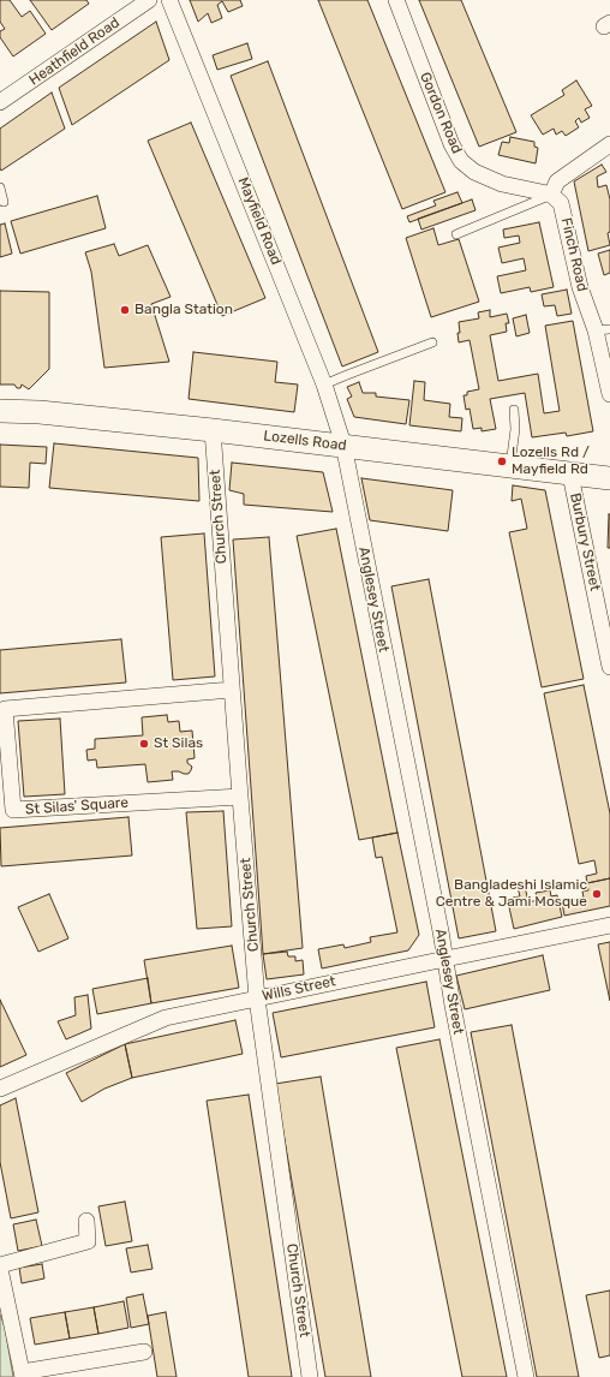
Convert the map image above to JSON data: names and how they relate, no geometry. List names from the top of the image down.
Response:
{
  "streets": {
    "main road": ["Lozells Road"],
    "street": [
      "Heathfield Road",
      "Gordon Road",
      "Mayfield Road",
      "Finch Road",
      "Church Street",
      "Burbury Street",
      "Anglesey Street",
      "St Silas' Square",
      "Wills Street"
    ]
  },
  "crossings": [
    ["Gordon Road", "Finch Road"],
    ["Mayfield Road", "Lozells Road"],
    ["Mayfield Road", "Anglesey Street"],
    ["Lozells Road", "Church Street"],
    ["Lozells Road", "Burbury Street"],
    ["Lozells Road", "Anglesey Street"],
    ["Church Street", "St Silas' Square"],
    ["Church Street", "Wills Street"],
    ["Anglesey Street", "Wills Street"]
  ],
  "places": [
    "Bangla Station",
    "Lozells Rd / Mayfield Rd",
    "St Silas",
    "Bangladeshi Islamic Centre & Jami Mosque"
  ]
}
